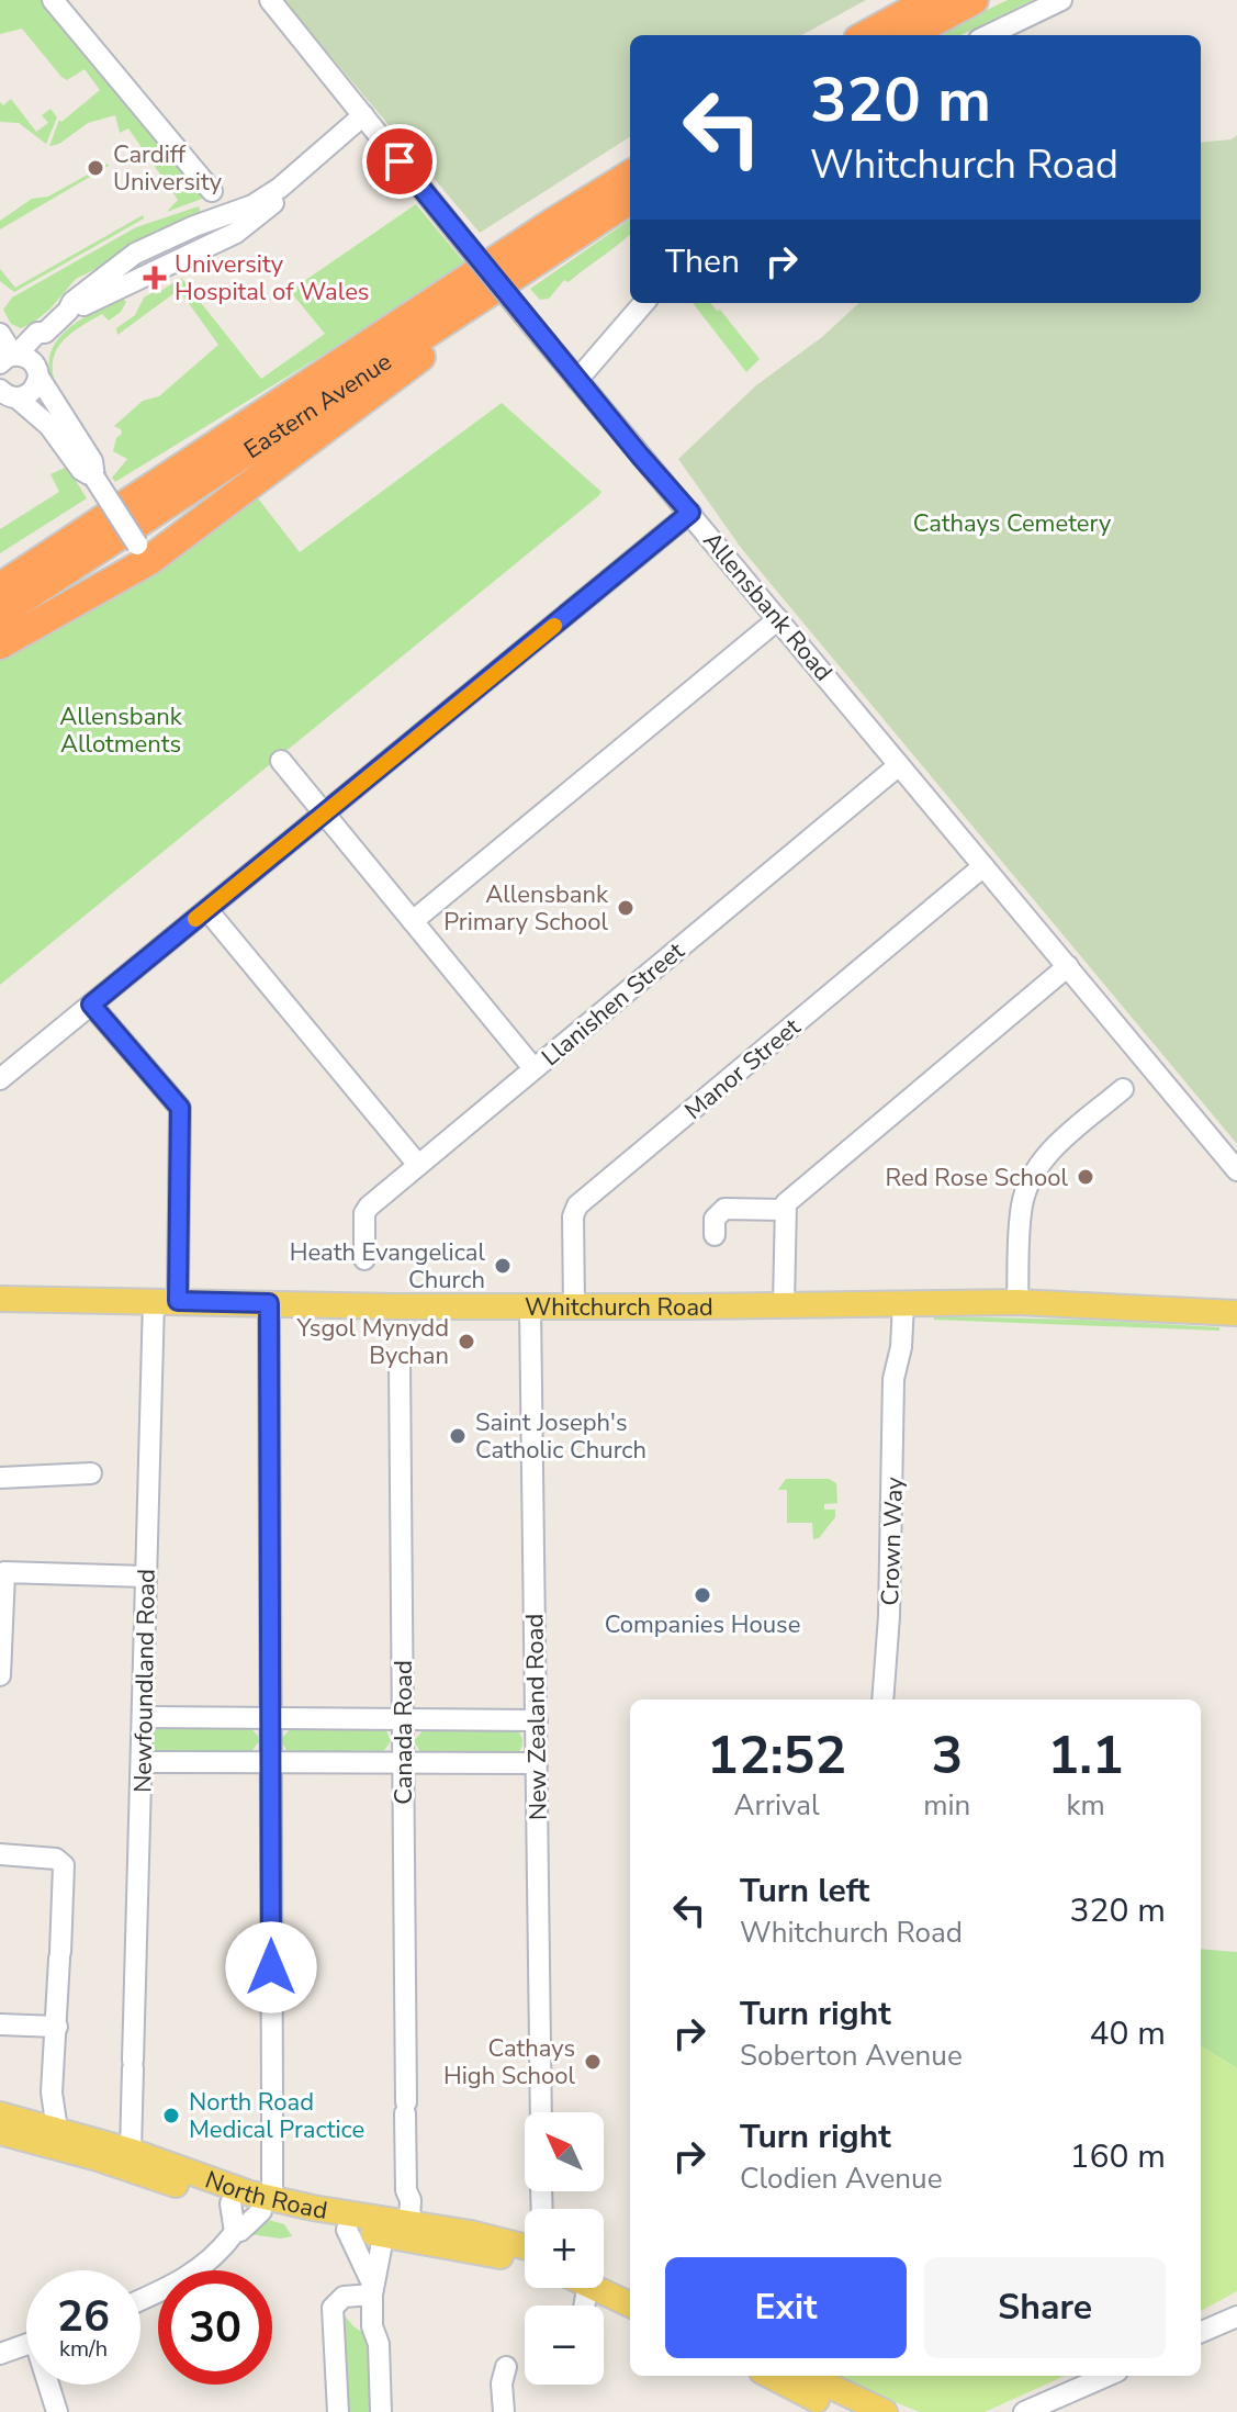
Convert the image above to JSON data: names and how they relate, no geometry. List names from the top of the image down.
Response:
{
  "streets": {
    "highway": ["Eastern Avenue"],
    "main road": ["Whitchurch Road", "North Road"],
    "street": [
      "Allensbank Road",
      "Llanishen Street",
      "Manor Street",
      "Crown Way",
      "Newfoundland Road",
      "New Zealand Road",
      "Canada Road"
    ]
  },
  "crossings": [
    ["Allensbank Road", "Llanishen Street"],
    ["Allensbank Road", "Manor Street"],
    ["Manor Street", "Whitchurch Road"],
    ["Whitchurch Road", "Crown Way"],
    ["Whitchurch Road", "Newfoundland Road"],
    ["Whitchurch Road", "New Zealand Road"],
    ["Newfoundland Road", "North Road"],
    ["Canada Road", "North Road"]
  ],
  "parks": ["Cathays Cemetery", "Allensbank Allotments"],
  "places": {
    "other": [
      "Cardiff University",
      "Allensbank Primary School",
      "Red Rose School",
      "Heath Evangelical Church",
      "Ysgol Mynydd Bychan",
      "Saint Joseph's Catholic Church",
      "Companies House",
      "Cathays High School",
      "North Road Medical Practice"
    ],
    "health": ["University Hospital of Wales"]
  },
  "north": "top left",
  "page": {
    "turn": ["320 m", "Whitchurch Road"],
    "then": "Then",
    "eta": [
      "12:52",
      "Arrival",
      "3",
      "min",
      "1.1",
      "km"
    ],
    "list": [
      {
        "name": "Turn left",
        "note": "Whitchurch Road",
        "value": "320 m"
      },
      {
        "name": "Turn right",
        "note": "Soberton Avenue",
        "value": "40 m"
      },
      {
        "name": "Turn right",
        "note": "Clodien Avenue",
        "value": "160 m"
      }
    ],
    "map_buttons": ["+", "−"],
    "buttons": ["Exit", "Share"],
    "speed": "26 km/h",
    "limit": "30"
  }
}
